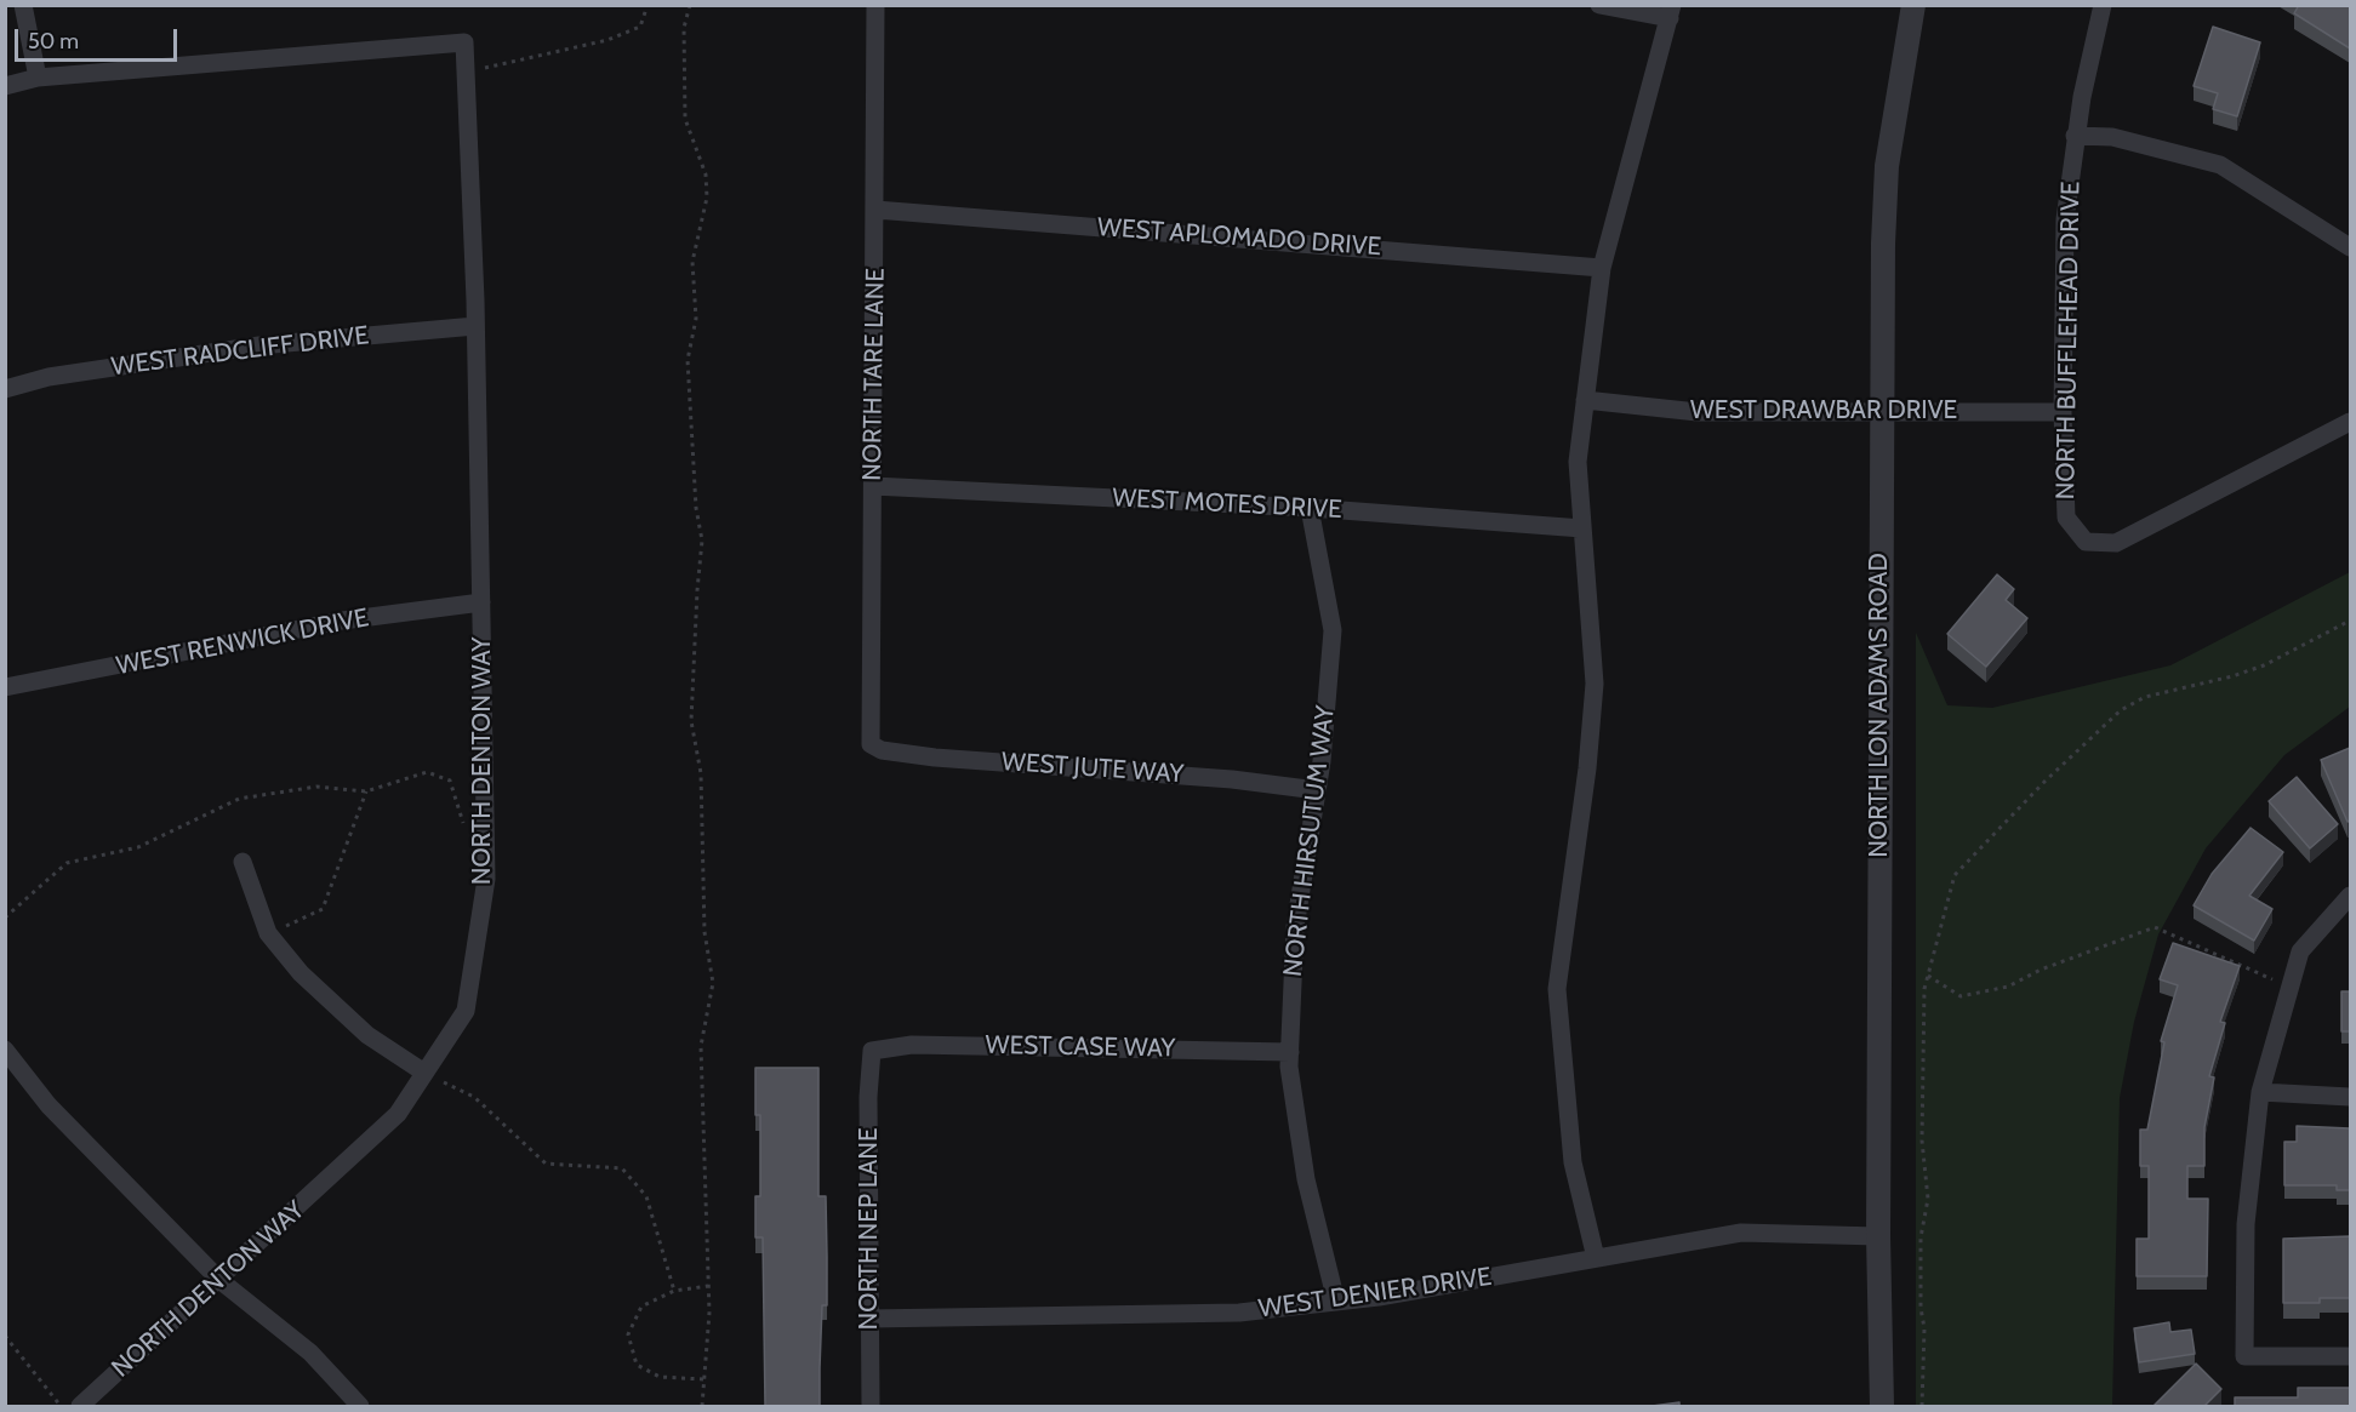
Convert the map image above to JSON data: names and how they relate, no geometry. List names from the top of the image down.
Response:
{
  "streets": {
    "street": [
      "WEST APLOMADO DRIVE",
      "NORTH BUFFLEHEAD DRIVE",
      "WEST RADCLIFF DRIVE",
      "NORTH TARE LANE",
      "WEST DRAWBAR DRIVE",
      "WEST MOTES DRIVE",
      "WEST RENWICK DRIVE",
      "NORTH LON ADAMS ROAD",
      "NORTH DENTON WAY",
      "WEST JUTE WAY",
      "NORTH HIRSUTUM WAY",
      "WEST CASE WAY",
      "NORTH NEP LANE",
      "WEST DENIER DRIVE"
    ]
  },
  "crossings": [
    ["WEST APLOMADO DRIVE", "NORTH TARE LANE"],
    ["NORTH BUFFLEHEAD DRIVE", "WEST DRAWBAR DRIVE"],
    ["WEST RADCLIFF DRIVE", "NORTH DENTON WAY"],
    ["NORTH TARE LANE", "WEST MOTES DRIVE"],
    ["NORTH TARE LANE", "WEST JUTE WAY"],
    ["WEST DRAWBAR DRIVE", "NORTH LON ADAMS ROAD"],
    ["WEST MOTES DRIVE", "NORTH HIRSUTUM WAY"],
    ["WEST RENWICK DRIVE", "NORTH DENTON WAY"],
    ["NORTH LON ADAMS ROAD", "WEST DENIER DRIVE"],
    ["WEST JUTE WAY", "NORTH HIRSUTUM WAY"],
    ["NORTH HIRSUTUM WAY", "WEST CASE WAY"],
    ["NORTH HIRSUTUM WAY", "WEST DENIER DRIVE"],
    ["WEST CASE WAY", "NORTH NEP LANE"],
    ["NORTH NEP LANE", "WEST DENIER DRIVE"]
  ],
  "scale_bar": "50 m"
}
